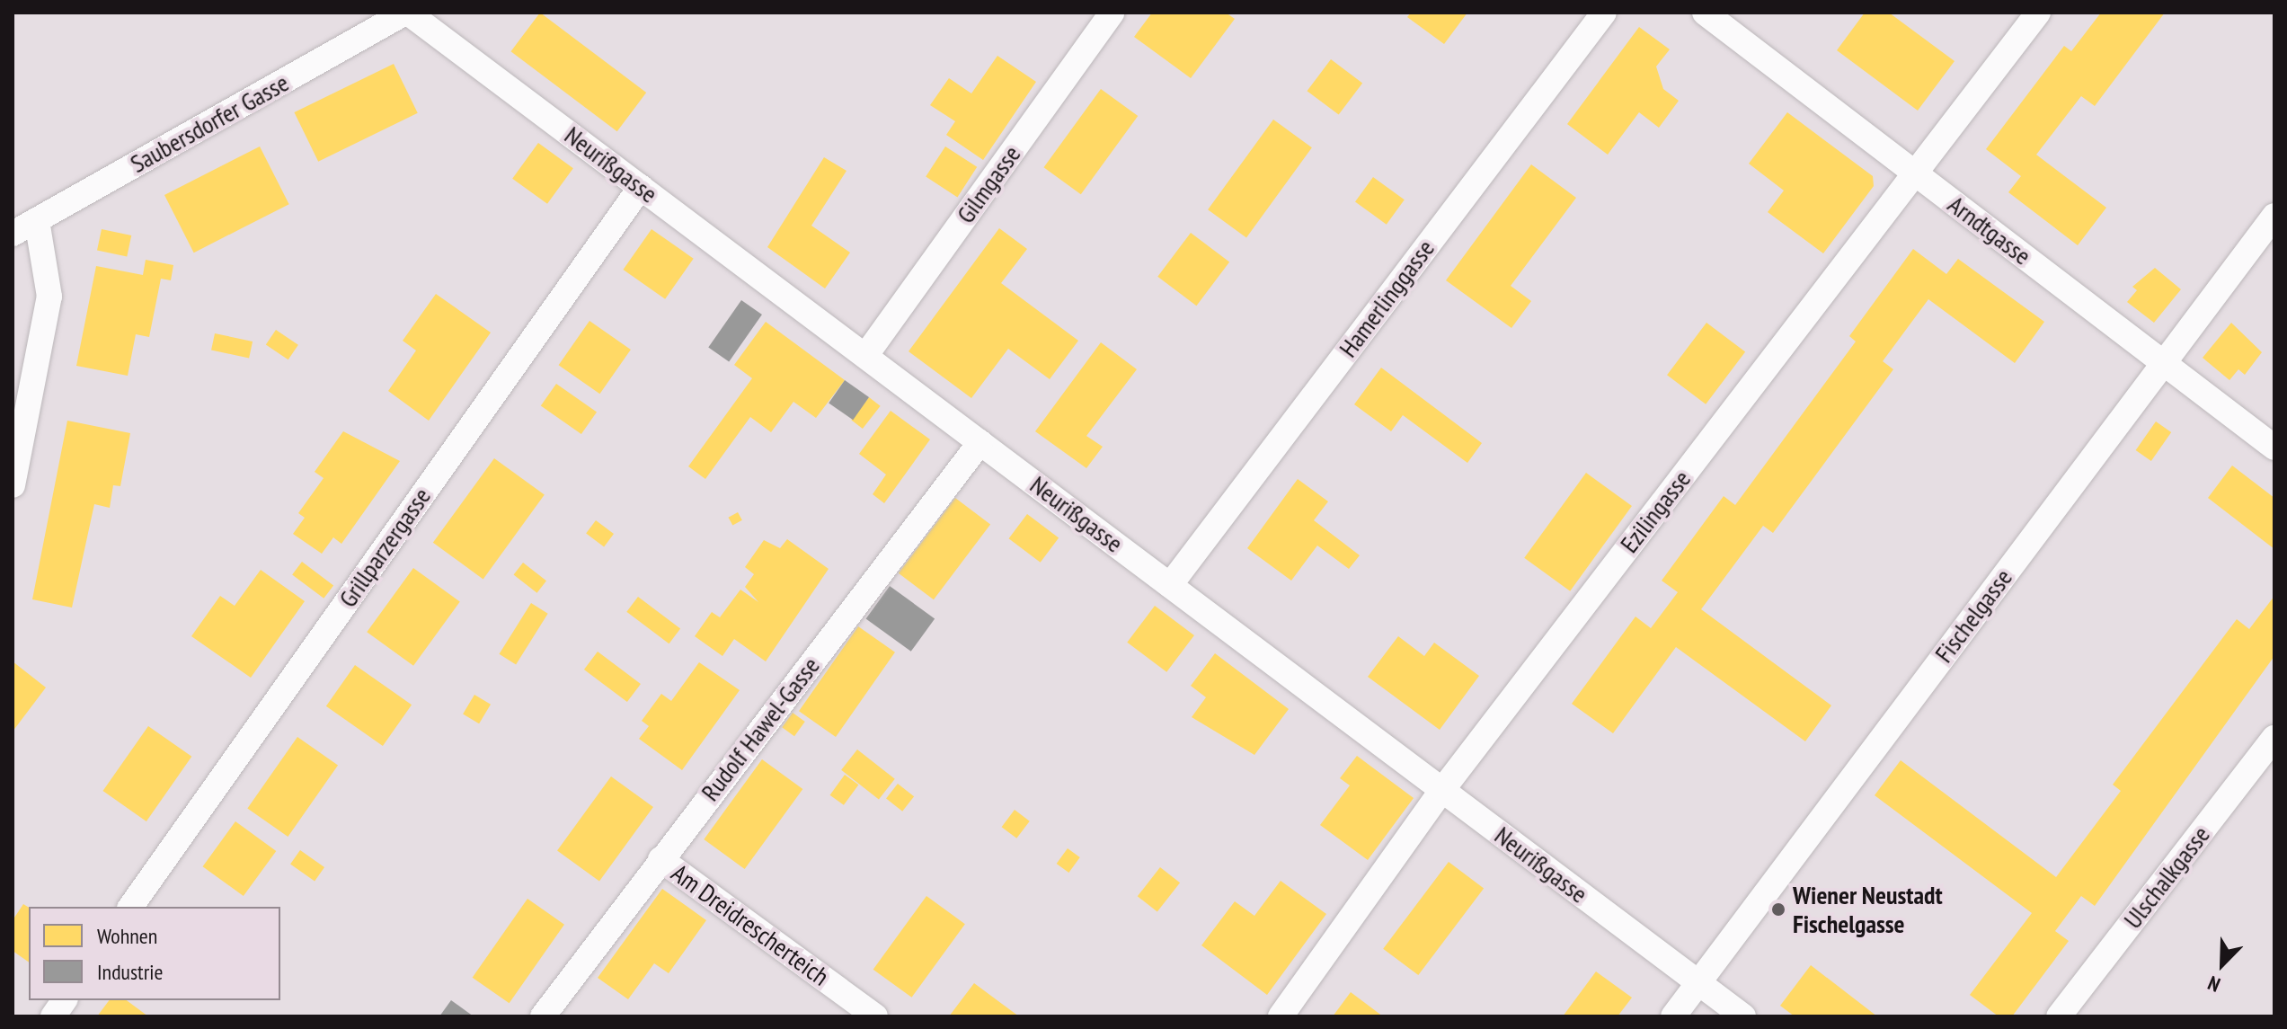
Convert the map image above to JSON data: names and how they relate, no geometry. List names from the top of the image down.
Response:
{
  "streets": {
    "street": [
      "Saubersdorfer Gasse",
      "Neurißgasse",
      "Gilmgasse",
      "Arndtgasse",
      "Hamerlinggasse",
      "Ezilingasse",
      "Grillparzergasse",
      "Fischelgasse",
      "Rudolf Hawel-Gasse",
      "Ulschalkgasse",
      "Am Dreidrescherteich"
    ]
  },
  "crossings": [
    ["Saubersdorfer Gasse", "Neurißgasse"],
    ["Neurißgasse", "Gilmgasse"],
    ["Neurißgasse", "Hamerlinggasse"],
    ["Neurißgasse", "Ezilingasse"],
    ["Neurißgasse", "Grillparzergasse"],
    ["Neurißgasse", "Fischelgasse"],
    ["Neurißgasse", "Rudolf Hawel-Gasse"],
    ["Arndtgasse", "Ezilingasse"],
    ["Arndtgasse", "Fischelgasse"],
    ["Rudolf Hawel-Gasse", "Am Dreidrescherteich"]
  ],
  "places": ["Wiener Neustadt Fischelgasse"],
  "legend": ["Wohnen", "Industrie"],
  "north": "bottom left"
}
